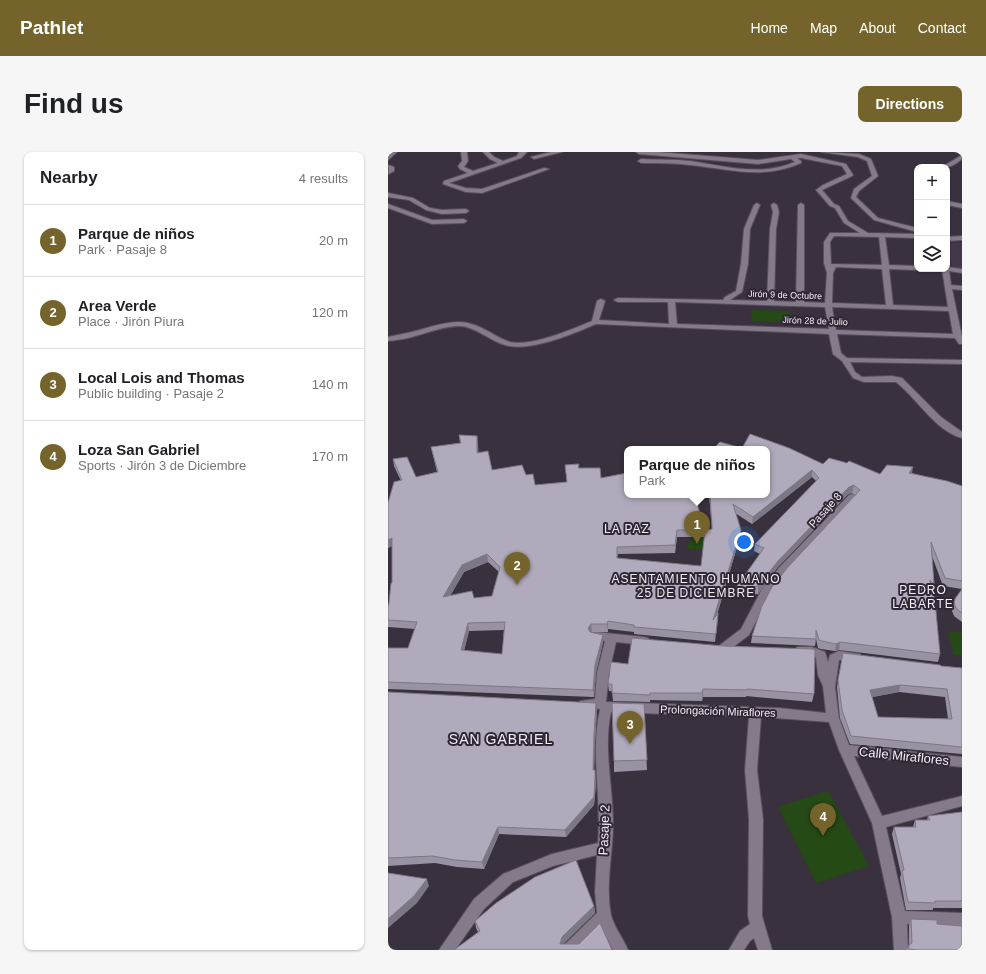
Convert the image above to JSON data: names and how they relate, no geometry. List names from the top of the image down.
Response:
{
  "streets": {
    "street": [
      "Jirón 9 de Octubre",
      "Jirón 28 de Julio",
      "Pasaje 8",
      "Prolongación Miraflores",
      "Calle Miraflores",
      "Pasaje 2"
    ]
  },
  "crossings": [
    ["Prolongación Miraflores", "Pasaje 2"]
  ],
  "districts": [
    "LA PAZ",
    "ASENTAMIENTO HUMANO 25 DE DICIEMBRE",
    "PEDRO LABARTE",
    "SAN GABRIEL"
  ],
  "page": {
    "header": "Pathlet",
    "nav": [
      "Home",
      "Map",
      "About",
      "Contact"
    ],
    "buttons": "Directions",
    "title": "Find us",
    "heading": ["Nearby", "4 results"],
    "map_buttons": ["+", "−"],
    "list": [
      {
        "mark": "1",
        "name": "Parque de niños",
        "note": "Park · Pasaje 8",
        "value": "20 m"
      },
      {
        "mark": "2",
        "name": "Area Verde",
        "note": "Place · Jirón Piura",
        "value": "120 m"
      },
      {
        "mark": "3",
        "name": "Local Lois and Thomas",
        "note": "Public building · Pasaje 2",
        "value": "140 m"
      },
      {
        "mark": "4",
        "name": "Loza San Gabriel",
        "note": "Sports · Jirón 3 de Diciembre",
        "value": "170 m"
      }
    ],
    "popup": ["Parque de niños", "Park"],
    "pins": [
      "1",
      "2",
      "3",
      "4"
    ]
  }
}
